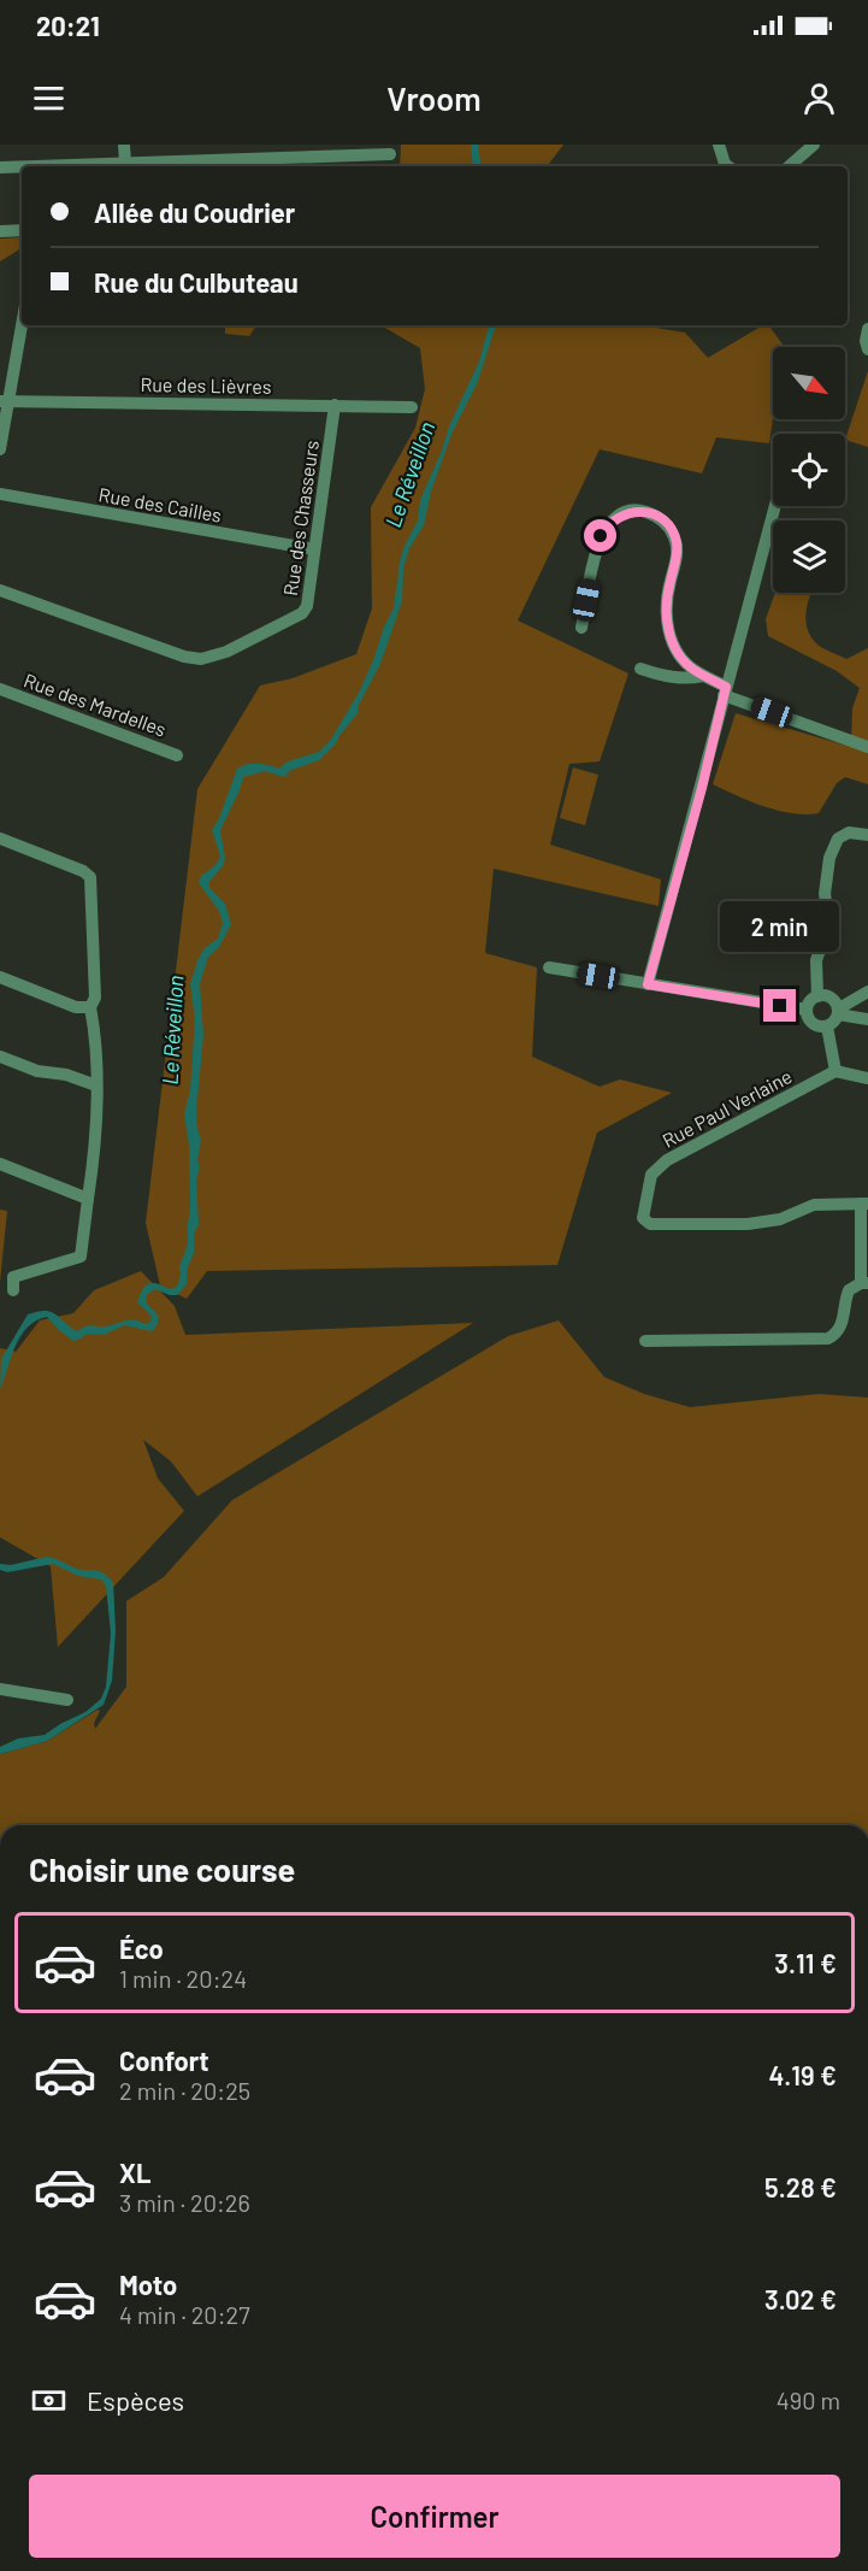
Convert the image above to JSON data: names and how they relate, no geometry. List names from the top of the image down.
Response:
{
  "streets": {
    "street": [
      "Rue des Lièvres",
      "Rue des Cailles",
      "Rue des Chasseurs",
      "Rue des Mardelles",
      "Rue Paul Verlaine"
    ]
  },
  "crossings": [
    ["Rue des Lièvres", "Rue des Chasseurs"],
    ["Rue des Cailles", "Rue des Chasseurs"]
  ],
  "water": ["Le Réveillon"],
  "north": "bottom right",
  "page": {
    "status": "20:21",
    "header": "Vroom",
    "banner": ["Allée du Coudrier", "Rue du Culbuteau"],
    "bubble": "2 min",
    "heading": "Choisir une course",
    "list": [
      {
        "name": "Éco",
        "note": "1 min · 20:24",
        "value": "3.11 €"
      },
      {
        "name": "Confort",
        "note": "2 min · 20:25",
        "value": "4.19 €"
      },
      {
        "name": "XL",
        "note": "3 min · 20:26",
        "value": "5.28 €"
      },
      {
        "name": "Moto",
        "note": "4 min · 20:27",
        "value": "3.02 €"
      }
    ],
    "pay": ["Espèces", "490 m"],
    "buttons": "Confirmer"
  }
}
